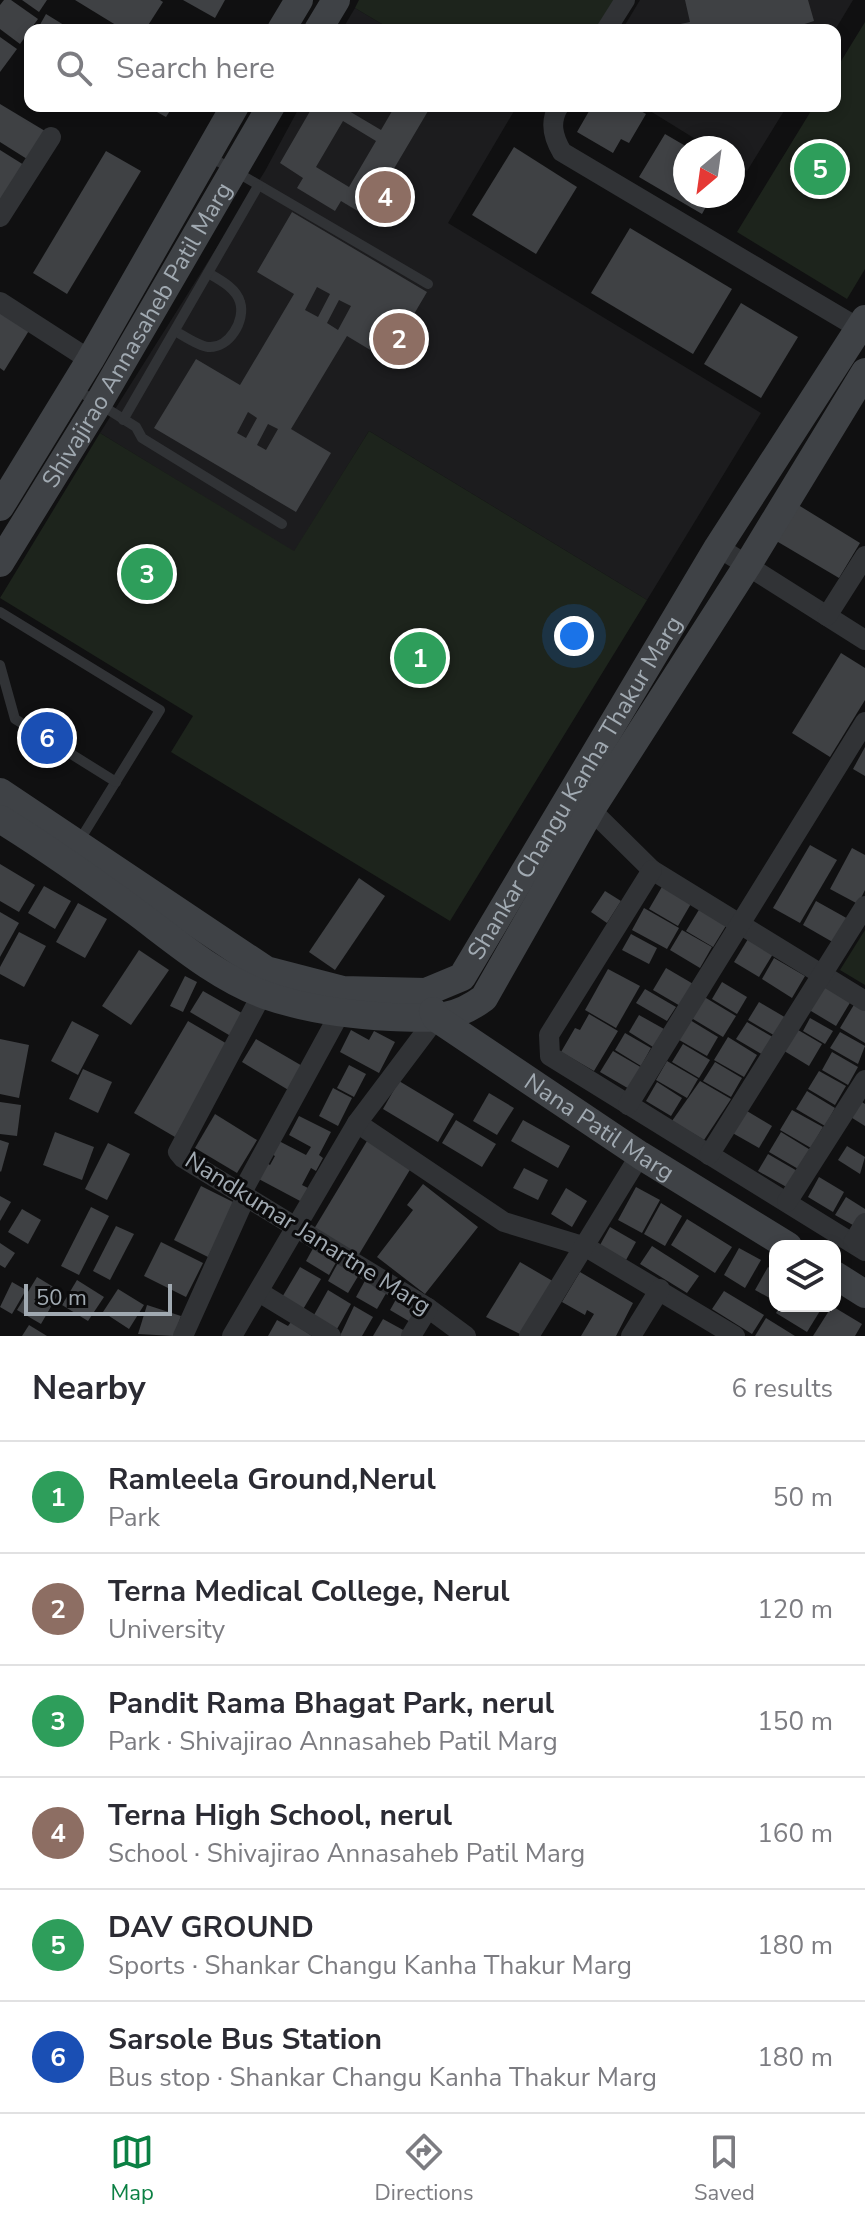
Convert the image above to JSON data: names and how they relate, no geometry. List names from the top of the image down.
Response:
{
  "streets": {
    "street": [
      "Shivajirao Annasaheb Patil Marg",
      "Shankar Changu Kanha Thakur Marg",
      "Nana Patil Marg",
      "Nandkumar Janartne Marg"
    ]
  },
  "crossings": [
    ["Shankar Changu Kanha Thakur Marg", "Nana Patil Marg"],
    ["Shankar Changu Kanha Thakur Marg", "Nandkumar Janartne Marg"]
  ],
  "scale_bar": "50 m",
  "north": "bottom left",
  "page": {
    "search": "Search here",
    "pins": [
      "5",
      "4",
      "2",
      "3",
      "1",
      "6"
    ],
    "scale": "50 m",
    "heading": ["Nearby", "6 results"],
    "list": [
      {
        "mark": "1",
        "name": "Ramleela Ground,Nerul",
        "note": "Park",
        "value": "50 m"
      },
      {
        "mark": "2",
        "name": "Terna Medical College, Nerul",
        "note": "University",
        "value": "120 m"
      },
      {
        "mark": "3",
        "name": "Pandit Rama Bhagat Park, nerul",
        "note": "Park · Shivajirao Annasaheb Patil Marg",
        "value": "150 m"
      },
      {
        "mark": "4",
        "name": "Terna High School, nerul",
        "note": "School · Shivajirao Annasaheb Patil Marg",
        "value": "160 m"
      },
      {
        "mark": "5",
        "name": "DAV GROUND",
        "note": "Sports · Shankar Changu Kanha Thakur Marg",
        "value": "180 m"
      },
      {
        "mark": "6",
        "name": "Sarsole Bus Station",
        "note": "Bus stop · Shankar Changu Kanha Thakur Marg",
        "value": "180 m"
      }
    ],
    "nav": ["Map", "Directions", "Saved"]
  }
}
